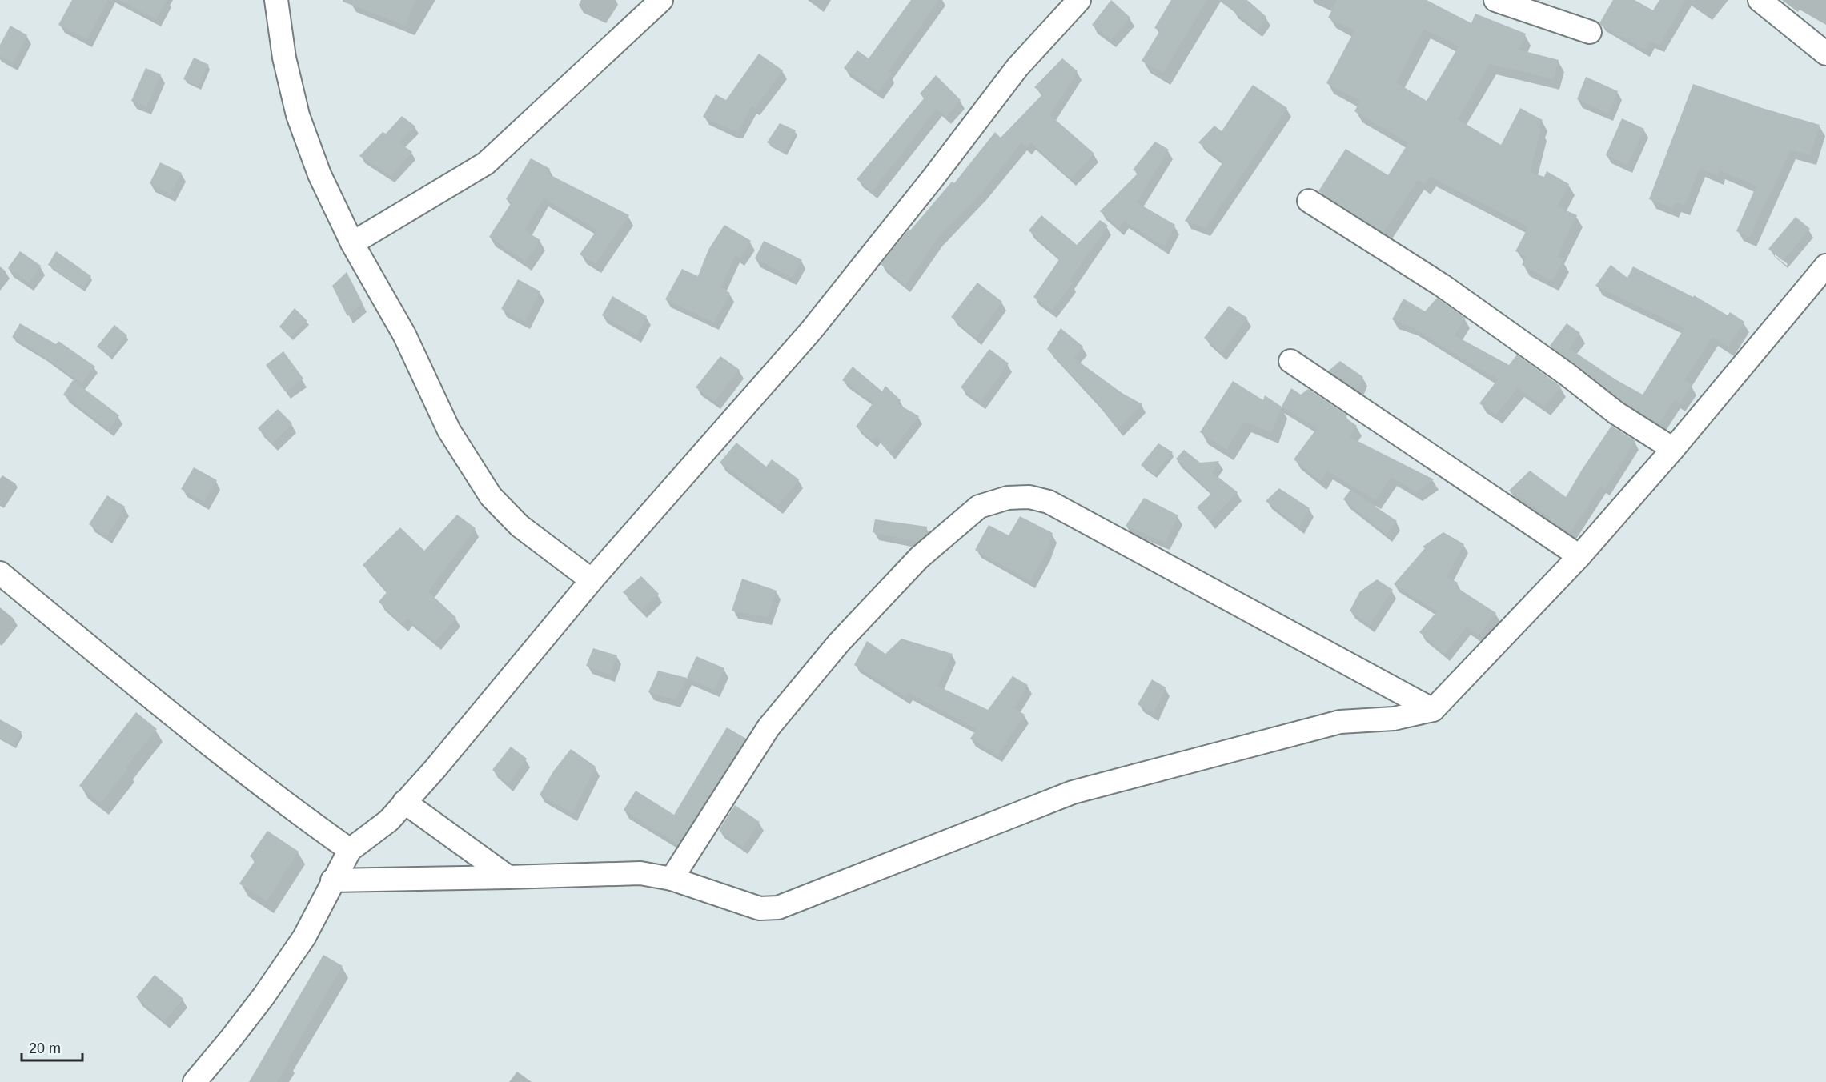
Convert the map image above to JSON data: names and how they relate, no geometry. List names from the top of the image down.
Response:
{
  "scale_bar": "20 m"
}
